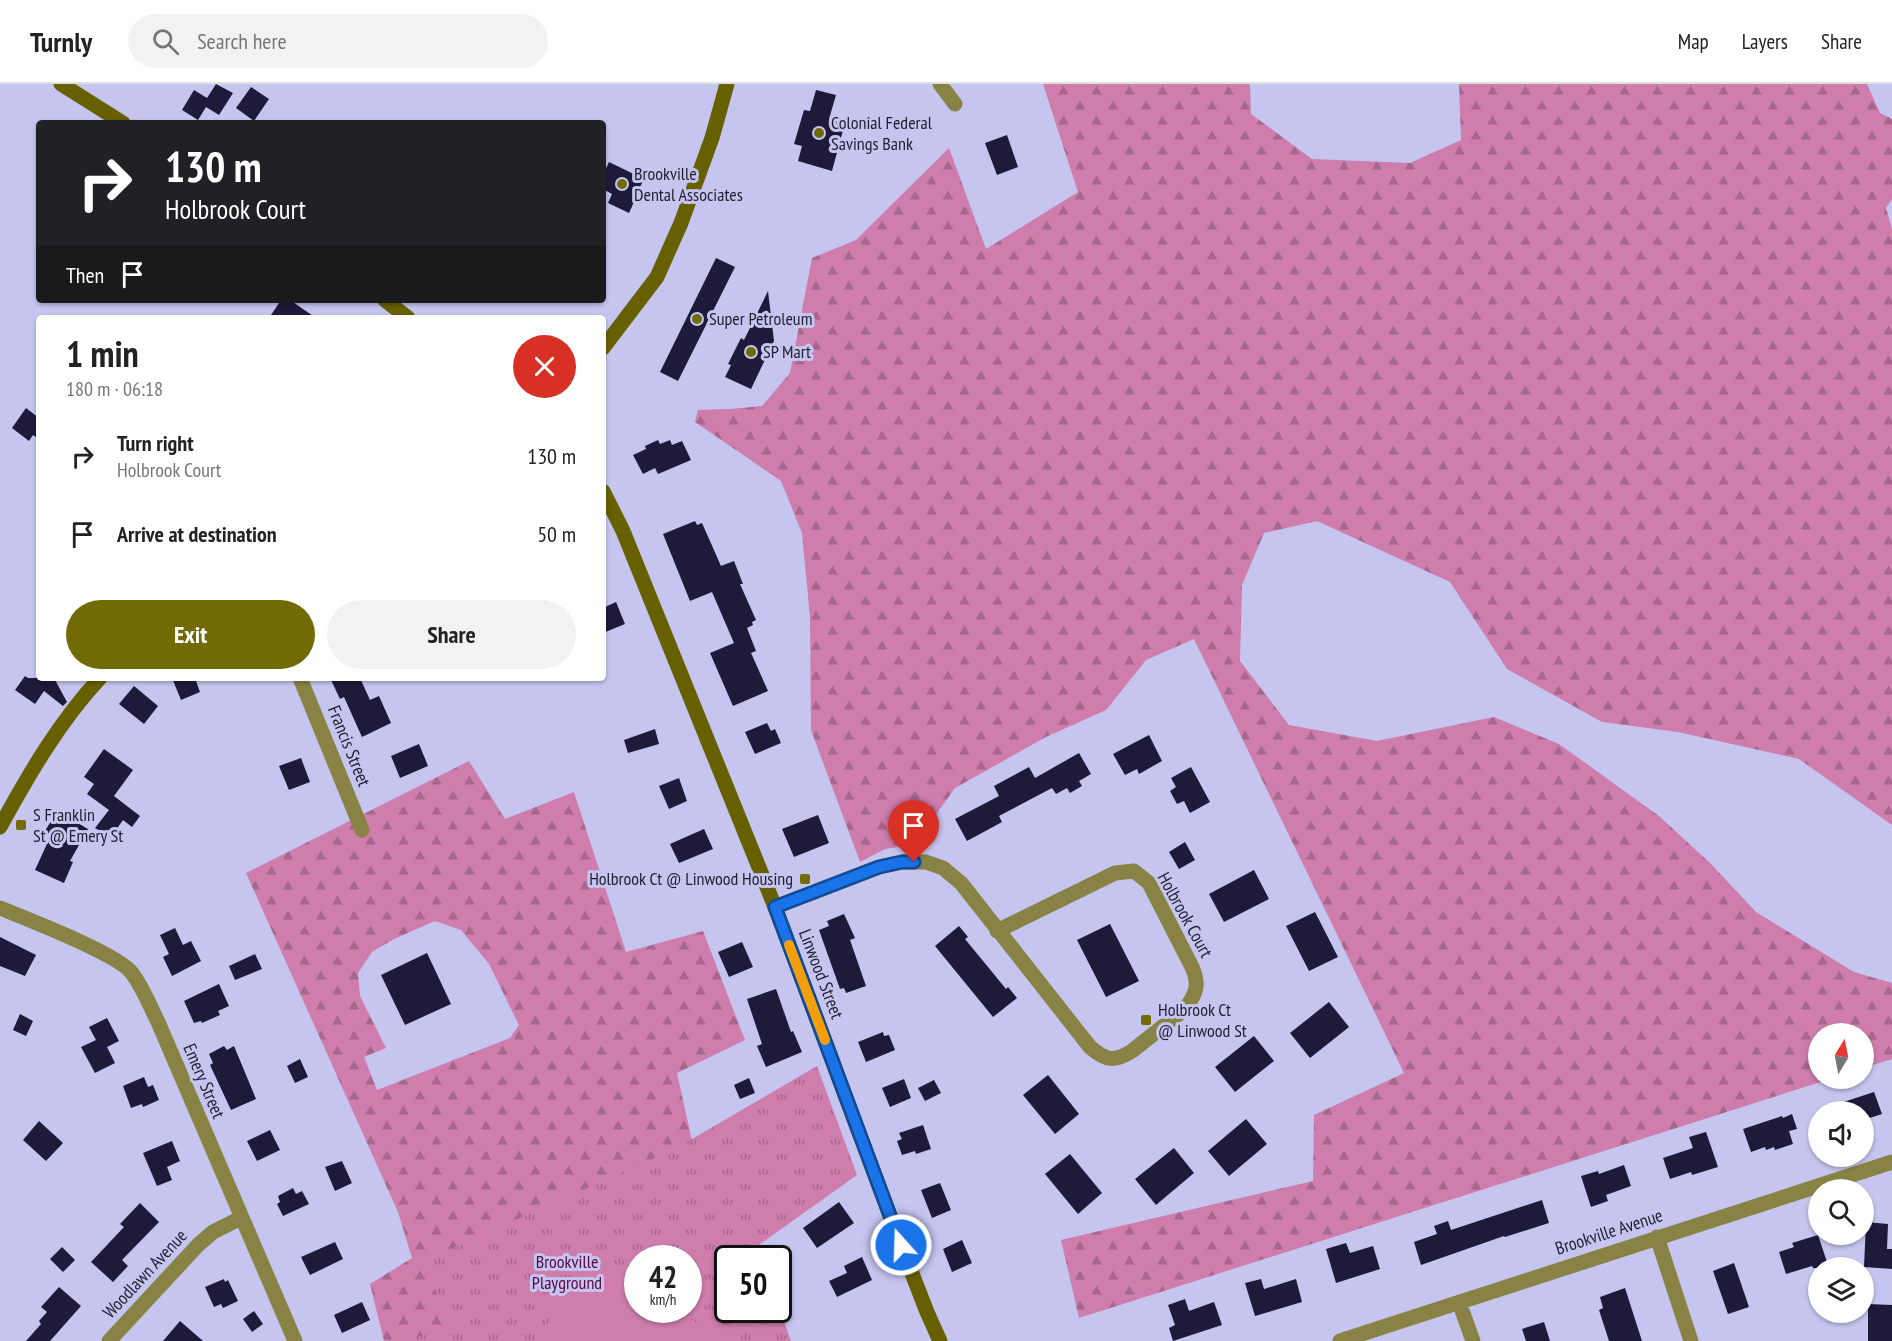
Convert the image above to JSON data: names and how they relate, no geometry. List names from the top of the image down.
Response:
{
  "streets": {
    "main road": ["Linwood Street"],
    "street": [
      "Francis Street",
      "Holbrook Court",
      "Emery Street",
      "Brookville Avenue",
      "Woodlawn Avenue"
    ]
  },
  "crossings": [
    ["Holbrook Court", "Linwood Street"],
    ["Emery Street", "Woodlawn Avenue"]
  ],
  "parks": ["Brookville Playground"],
  "places": {
    "other": [
      "Colonial Federal Savings Bank",
      "Brookville Dental Associates",
      "Super Petroleum",
      "SP Mart"
    ],
    "transit": ["S Franklin St @ Emery St", "Holbrook Ct @ Linwood Housing", "Holbrook Ct @ Linwood St"]
  },
  "north": "top",
  "page": {
    "header": "Turnly",
    "search": "Search here",
    "nav": ["Map", "Layers", "Share"],
    "turn": ["130 m", "Holbrook Court"],
    "then": "Then",
    "heading": ["1 min", "180 m · 06:18"],
    "list": [
      {
        "name": "Turn right",
        "note": "Holbrook Court",
        "value": "130 m"
      },
      {
        "name": "Arrive at destination",
        "value": "50 m"
      }
    ],
    "buttons": ["Exit", "Share"],
    "speed": "42 km/h",
    "limit": "50"
  }
}
